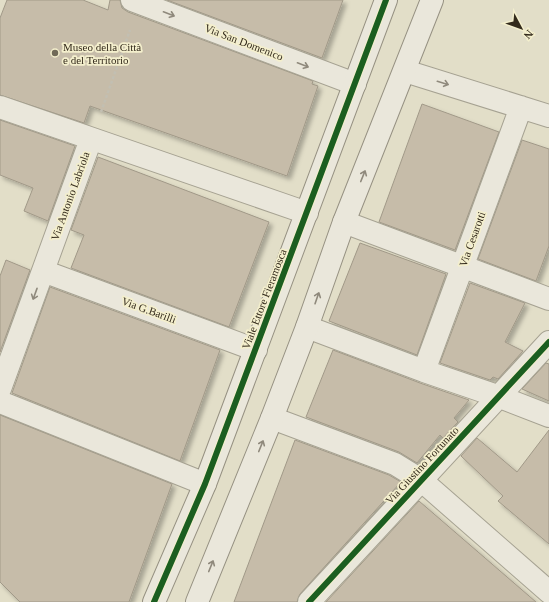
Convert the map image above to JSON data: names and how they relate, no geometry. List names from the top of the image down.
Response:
{
  "streets": {
    "street": [
      "Via San Domenico",
      "Via Antonio Labriola",
      "Via Cesarotti",
      "Viale Ettore Fieramosca",
      "Via G.Barilli",
      "Via Giustino Fortunato"
    ]
  },
  "crossings": [
    ["Via San Domenico", "Via Antonio Labriola"],
    ["Via San Domenico", "Viale Ettore Fieramosca"],
    ["Via Antonio Labriola", "Via G.Barilli"],
    ["Viale Ettore Fieramosca", "Via G.Barilli"]
  ],
  "places": ["Museo della Città e del Territorio"],
  "north": "bottom right"
}
